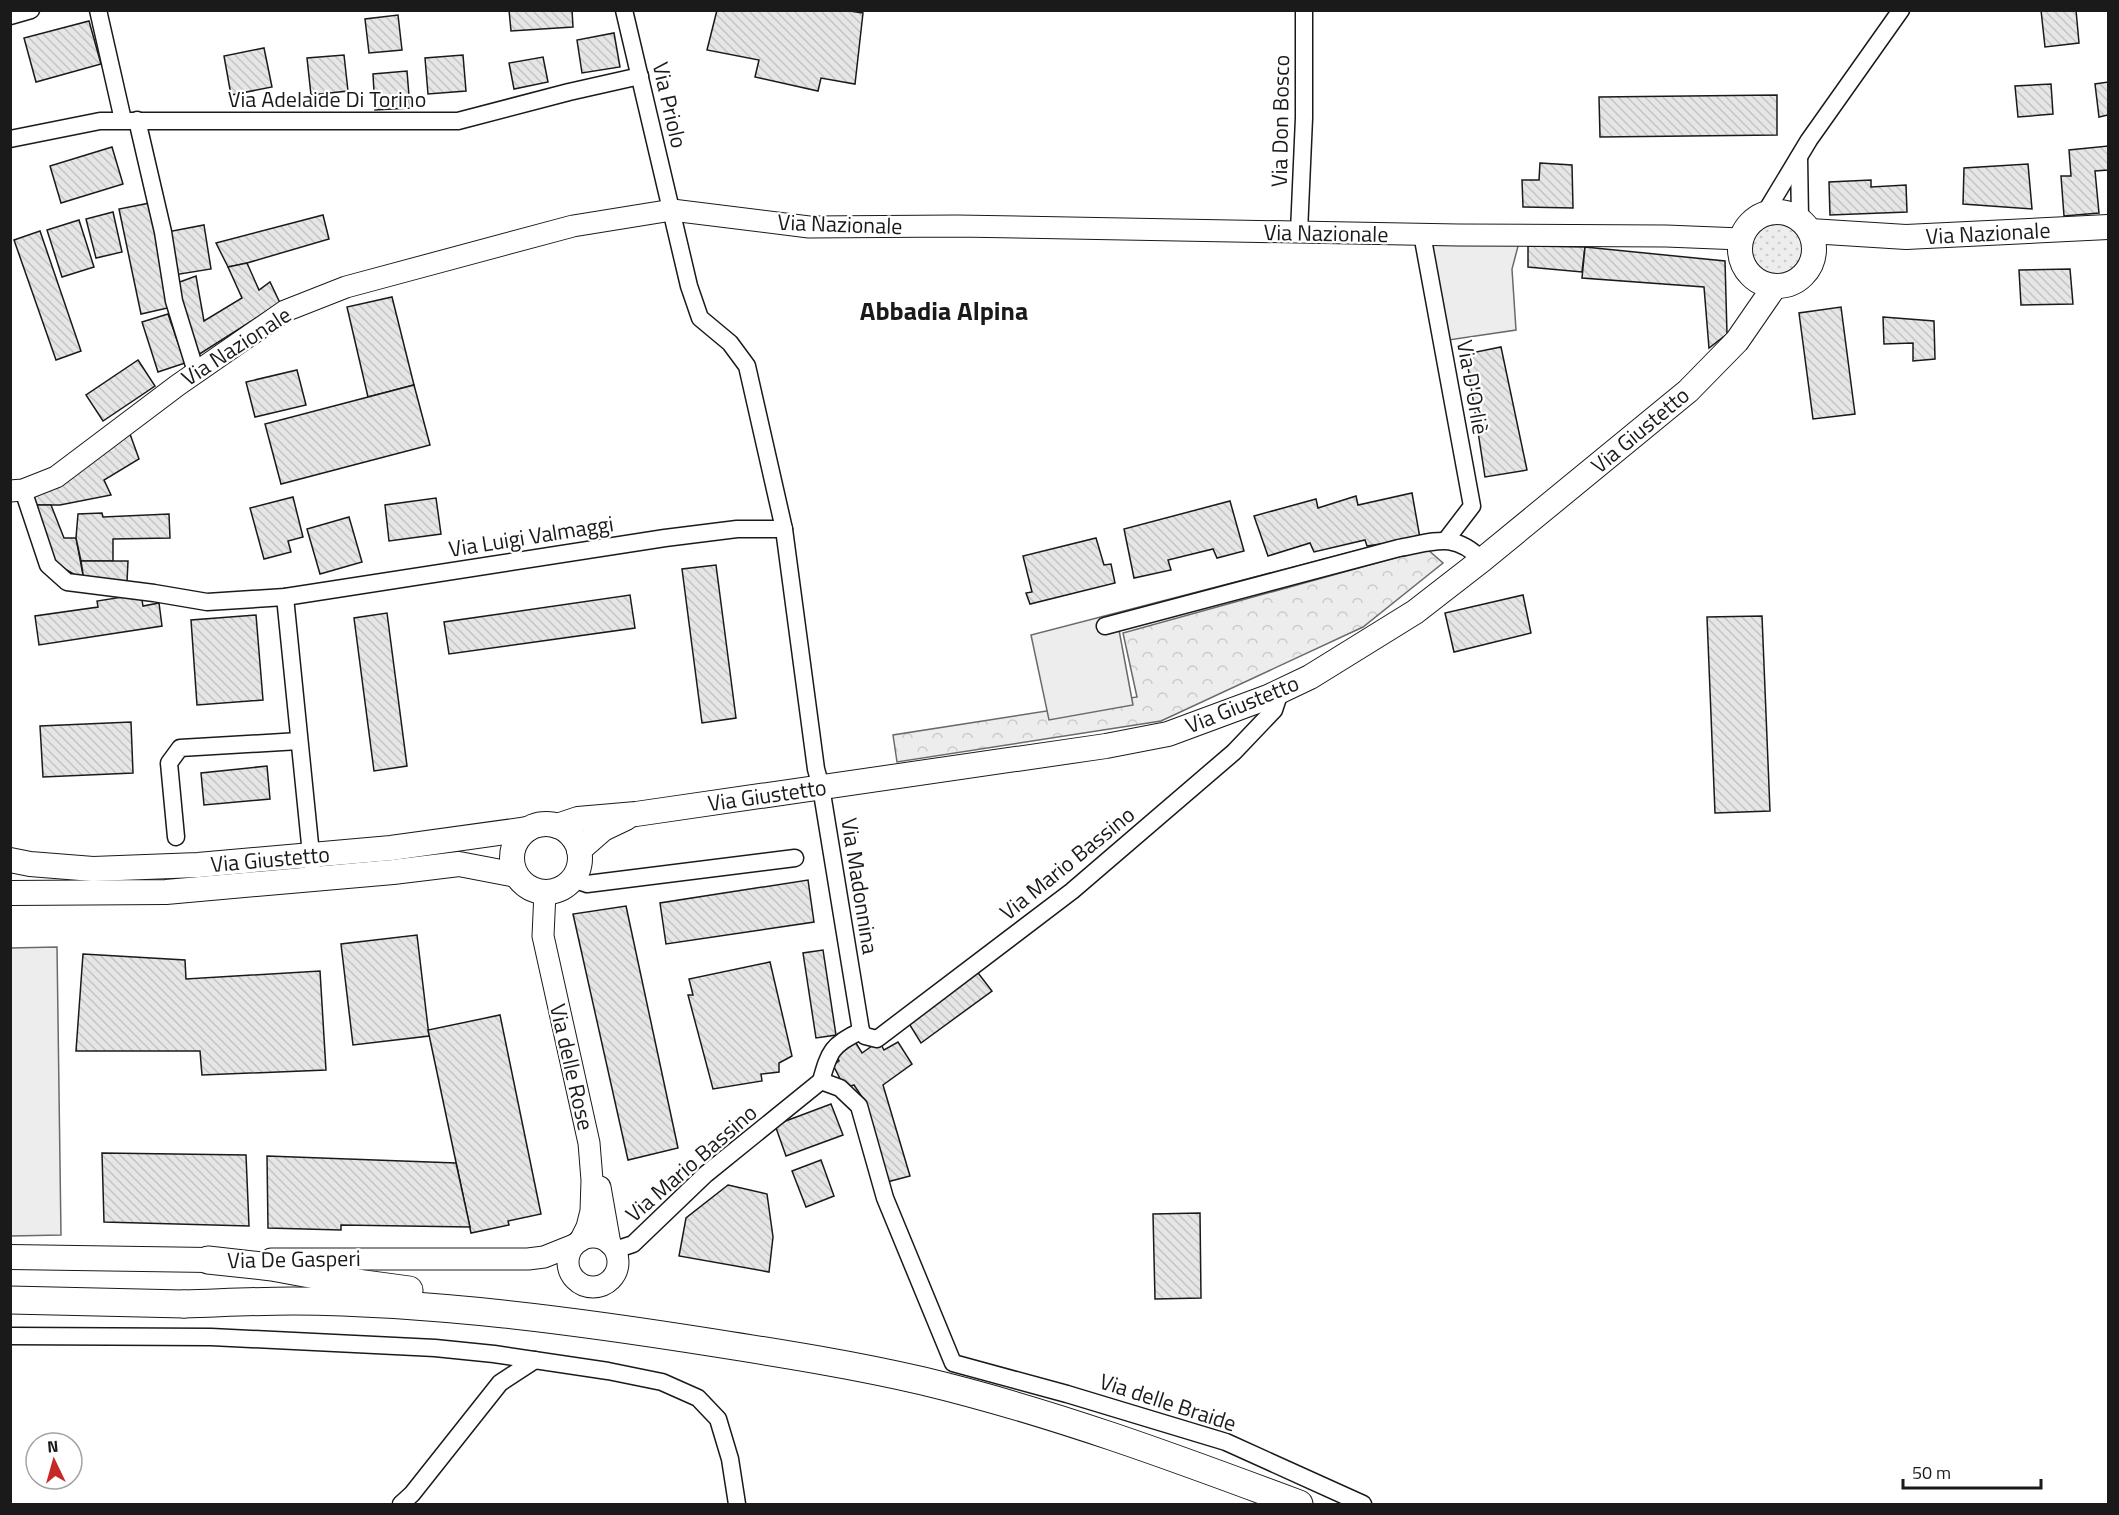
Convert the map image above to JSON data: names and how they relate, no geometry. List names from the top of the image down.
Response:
{
  "streets": {
    "main road": ["Via Nazionale", "Via Giustetto", "Via De Gasperi"],
    "street": [
      "Via Adelaide Di Torino",
      "Via Priolo",
      "Via Don Bosco",
      "Via D'Orliè",
      "Via Luigi Valmaggi",
      "Via Mario Bassino",
      "Via Madonnina",
      "Via delle Rose",
      "Via delle Braide"
    ]
  },
  "crossings": [
    ["Via Adelaide Di Torino", "Via Priolo"],
    ["Via Priolo", "Via Nazionale"],
    ["Via Priolo", "Via Madonnina"],
    ["Via Don Bosco", "Via Nazionale"],
    ["Via Nazionale", "Via D'Orliè"],
    ["Via Nazionale", "Via Giustetto"],
    ["Via Nazionale", "Via Luigi Valmaggi"],
    ["Via Nazionale", "Via Madonnina"],
    ["Via Giustetto", "Via Mario Bassino"],
    ["Via Giustetto", "Via Madonnina"],
    ["Via Giustetto", "Via delle Rose"],
    ["Via Luigi Valmaggi", "Via Madonnina"],
    ["Via Mario Bassino", "Via Madonnina"],
    ["Via Mario Bassino", "Via delle Rose"],
    ["Via Mario Bassino", "Via De Gasperi"],
    ["Via Mario Bassino", "Via delle Braide"],
    ["Via delle Rose", "Via De Gasperi"]
  ],
  "districts": ["Abbadia Alpina"],
  "scale_bar": "50 m",
  "north": "top"
}
